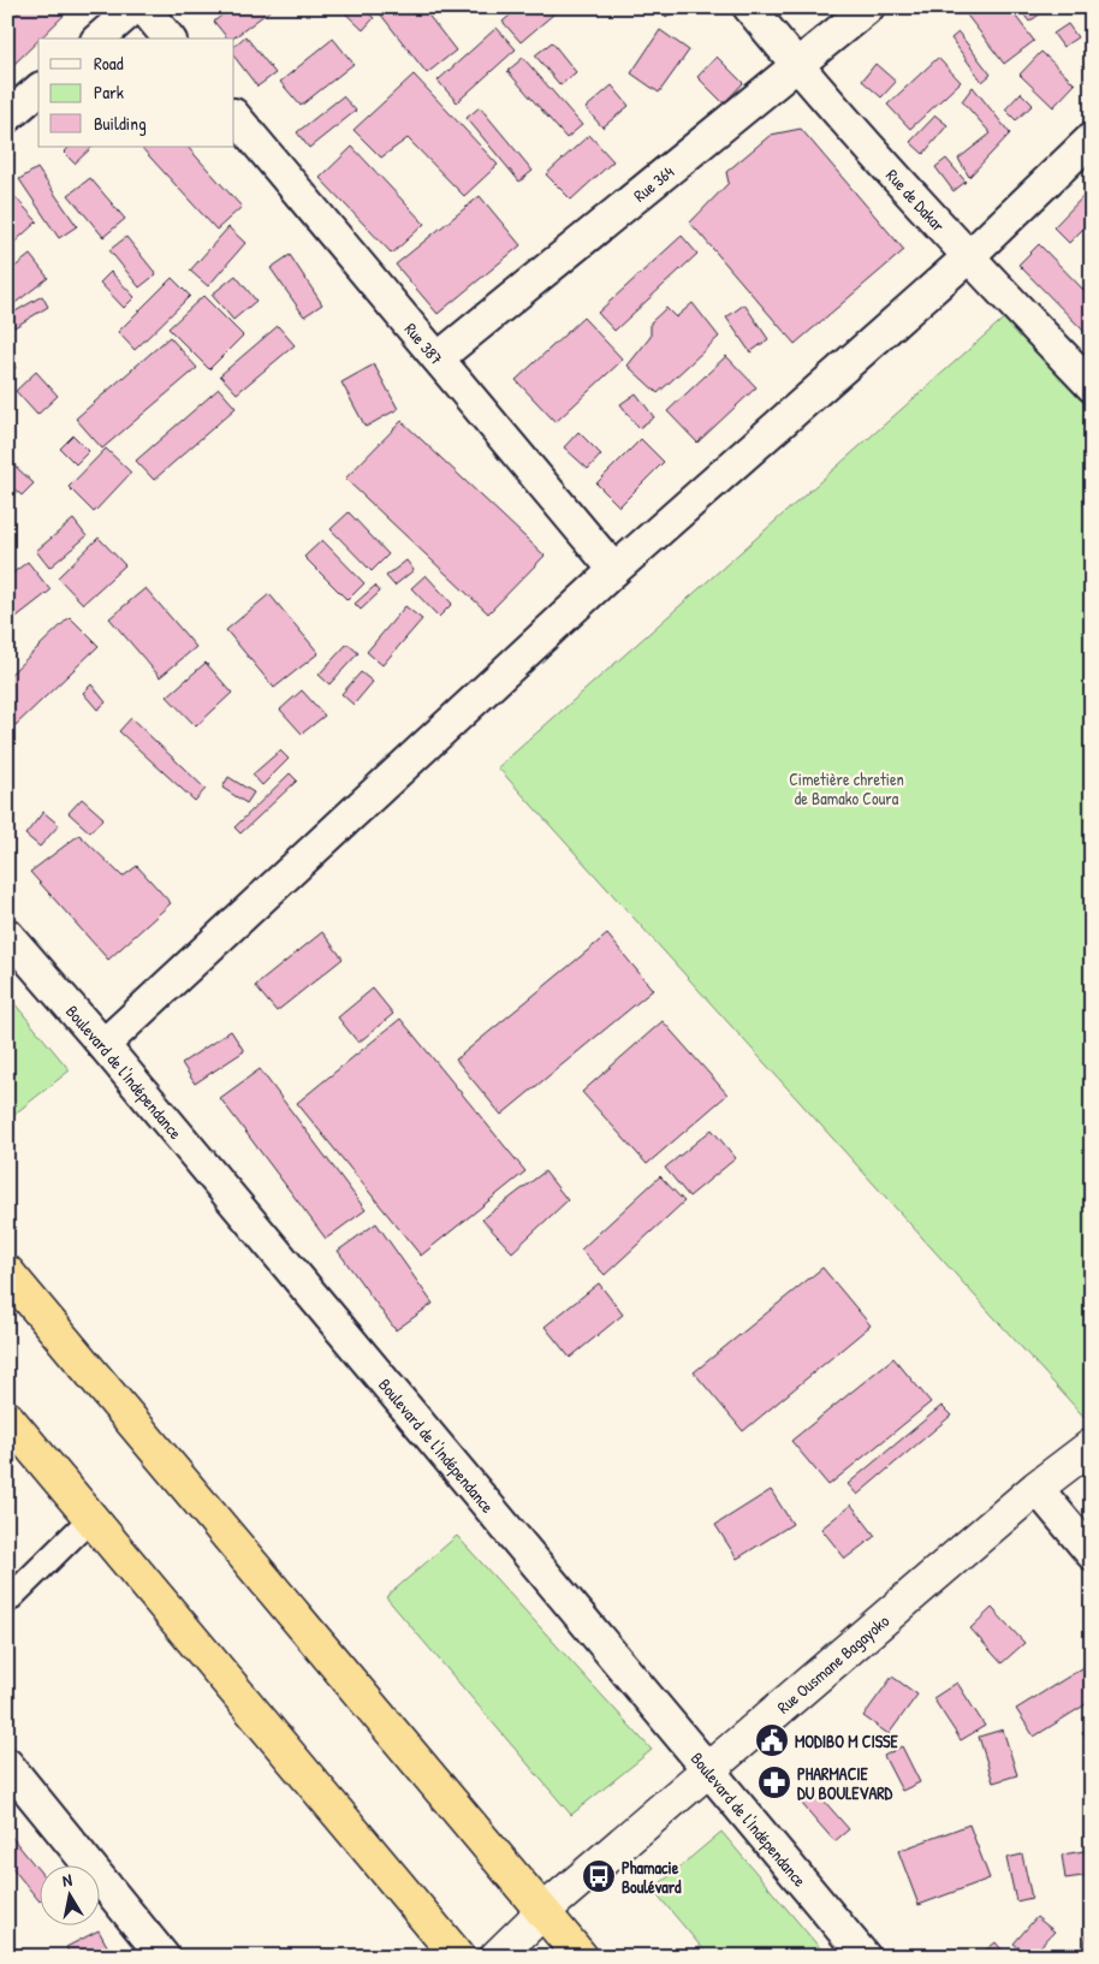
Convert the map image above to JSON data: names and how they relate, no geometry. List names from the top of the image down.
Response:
{
  "streets": {
    "main road": ["Rue Ousmane Bagayoko"],
    "street": [
      "Rue 364",
      "Rue de Dakar",
      "Rue 387",
      "Boulevard de l'Indépendance"
    ]
  },
  "crossings": [
    ["Rue 364", "Rue de Dakar"],
    ["Rue 364", "Rue 387"],
    ["Boulevard de l'Indépendance", "Rue Ousmane Bagayoko"]
  ],
  "parks": ["Cimetière chretien de Bamako Coura"],
  "places": {
    "public building": ["MODIBO M CISSE"],
    "pharmacy": ["PHARMACIE DU BOULEVARD"],
    "bus stop": ["Phamacie Boulévard"]
  },
  "legend": ["Road", "Park", "Building"],
  "north": "top"
}
